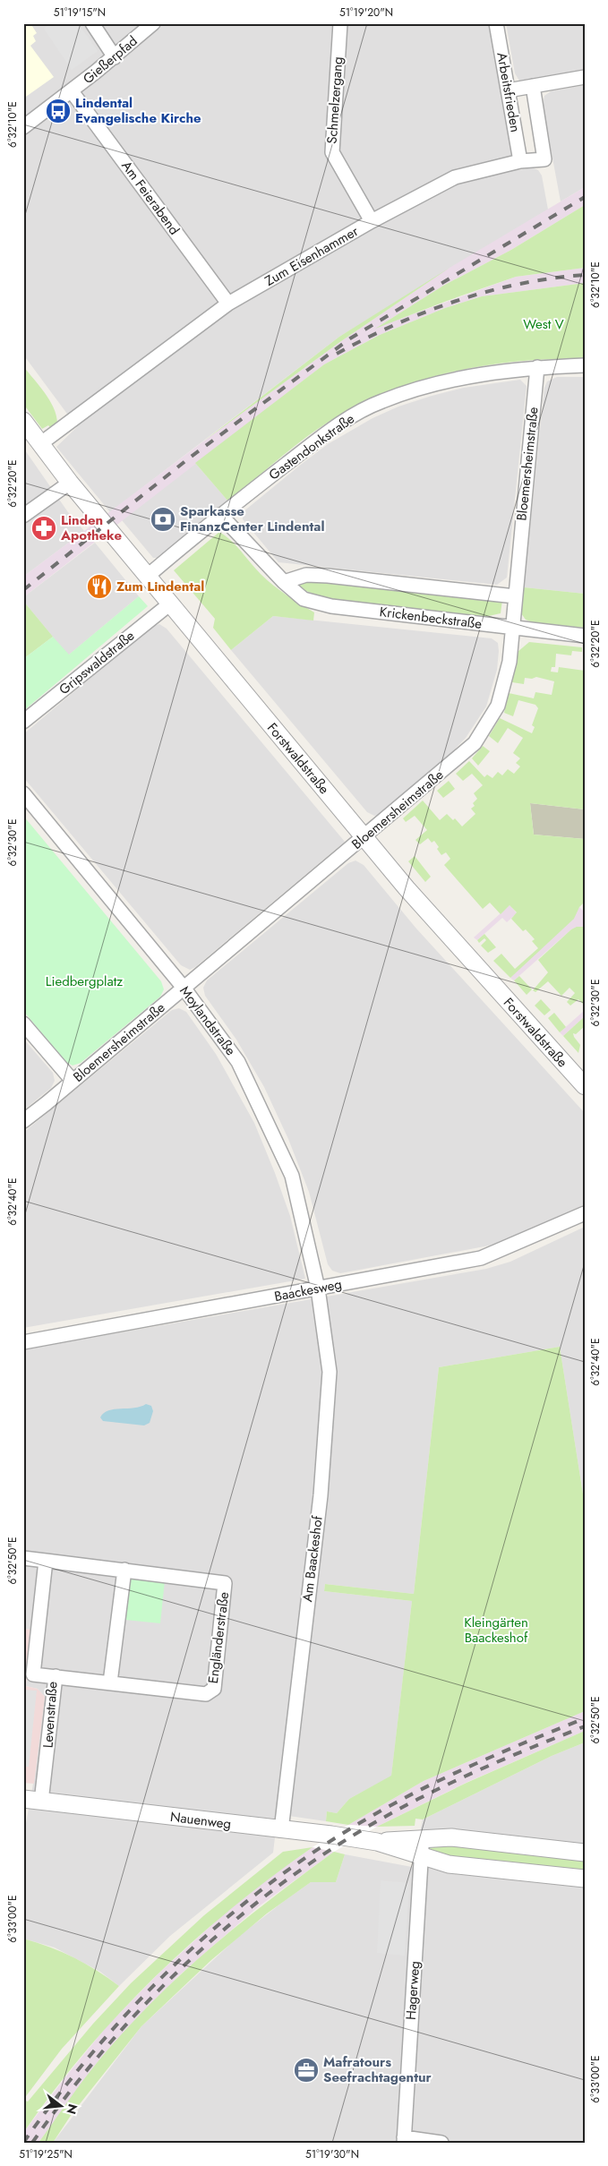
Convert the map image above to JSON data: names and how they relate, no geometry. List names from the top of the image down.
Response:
{
  "streets": {
    "street": [
      "Gießerpfad",
      "Arbeitsfrieden",
      "Schmelzergang",
      "Am Feierabend",
      "Zum Eisenhammer",
      "Gastendonkstraße",
      "Bloemersheimstraße",
      "Krickenbeckstraße",
      "Gripswaldstraße",
      "Forstwaldstraße",
      "Moylandstraße",
      "Baackesweg",
      "Am Baackeshof",
      "Engländerstraße",
      "Levenstraße",
      "Nauenweg",
      "Hagerweg"
    ]
  },
  "crossings": [
    ["Gießerpfad", "Am Feierabend"],
    ["Arbeitsfrieden", "Zum Eisenhammer"],
    ["Schmelzergang", "Zum Eisenhammer"],
    ["Am Feierabend", "Zum Eisenhammer"],
    ["Zum Eisenhammer", "Forstwaldstraße"],
    ["Gastendonkstraße", "Bloemersheimstraße"],
    ["Gastendonkstraße", "Krickenbeckstraße"],
    ["Gastendonkstraße", "Forstwaldstraße"],
    ["Bloemersheimstraße", "Krickenbeckstraße"],
    ["Bloemersheimstraße", "Forstwaldstraße"],
    ["Bloemersheimstraße", "Moylandstraße"],
    ["Gripswaldstraße", "Forstwaldstraße"],
    ["Moylandstraße", "Baackesweg"],
    ["Moylandstraße", "Am Baackeshof"],
    ["Baackesweg", "Am Baackeshof"],
    ["Am Baackeshof", "Nauenweg"],
    ["Engländerstraße", "Levenstraße"],
    ["Levenstraße", "Nauenweg"],
    ["Nauenweg", "Hagerweg"]
  ],
  "parks": ["West V", "Liedbergplatz", "Kleingärten Baackeshof"],
  "places": {
    "bus stop": ["Lindental Evangelische Kirche"],
    "bank": ["Sparkasse FinanzCenter Lindental"],
    "pharmacy": ["Linden Apotheke"],
    "restaurant": ["Zum Lindental"],
    "office": ["Mafratours Seefrachtagentur"]
  },
  "north": "right",
  "coordinates": [
    "51°19'15\"N",
    "51°19'20\"N",
    "6°32'10\"E",
    "6°32'20\"E",
    "6°32'30\"E",
    "6°32'40\"E",
    "6°32'50\"E",
    "6°33'00\"E",
    "51°19'25\"N",
    "51°19'30\"N"
  ]
}
